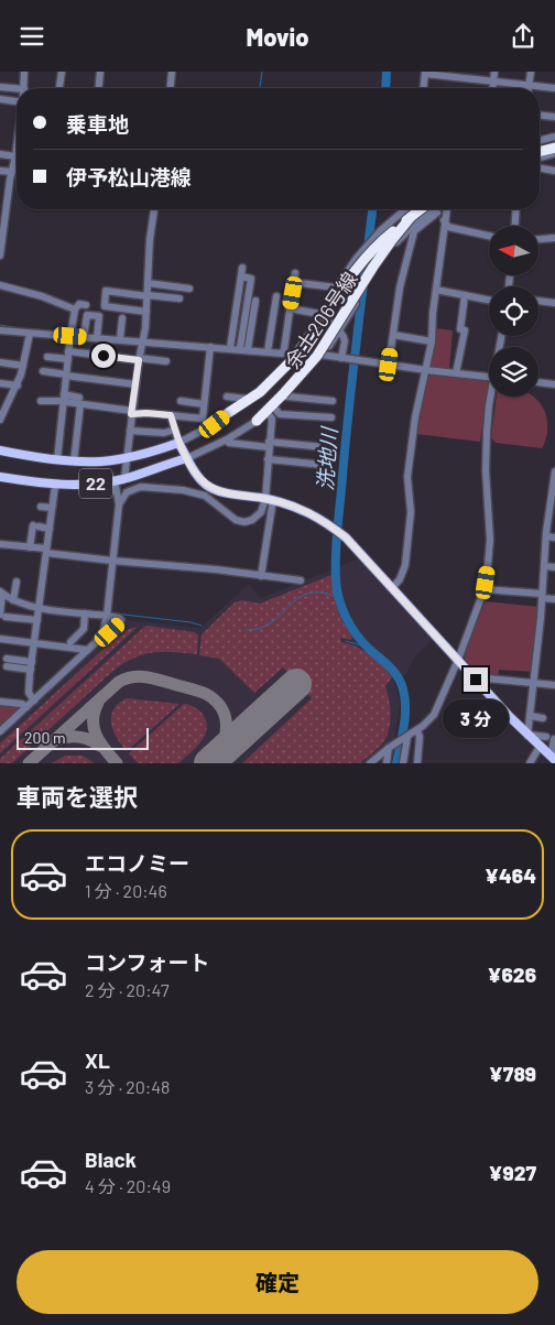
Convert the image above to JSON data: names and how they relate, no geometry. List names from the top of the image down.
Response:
{
  "streets": {
    "main road": ["22"],
    "street": ["余土206号線"]
  },
  "crossings": [
    ["余土206号線", "22"]
  ],
  "water": ["洗地川"],
  "scale_bar": "200 m",
  "north": "left",
  "page": {
    "header": "Movio",
    "banner": ["乗車地", "伊予松山港線"],
    "bubble": "3 分",
    "scale": "200 m",
    "heading": "車両を選択",
    "list": [
      {
        "name": "エコノミー",
        "note": "1 分 · 20:46",
        "value": "¥464"
      },
      {
        "name": "コンフォート",
        "note": "2 分 · 20:47",
        "value": "¥626"
      },
      {
        "name": "XL",
        "note": "3 分 · 20:48",
        "value": "¥789"
      },
      {
        "name": "Black",
        "note": "4 分 · 20:49",
        "value": "¥927"
      }
    ],
    "buttons": "確定"
  }
}
